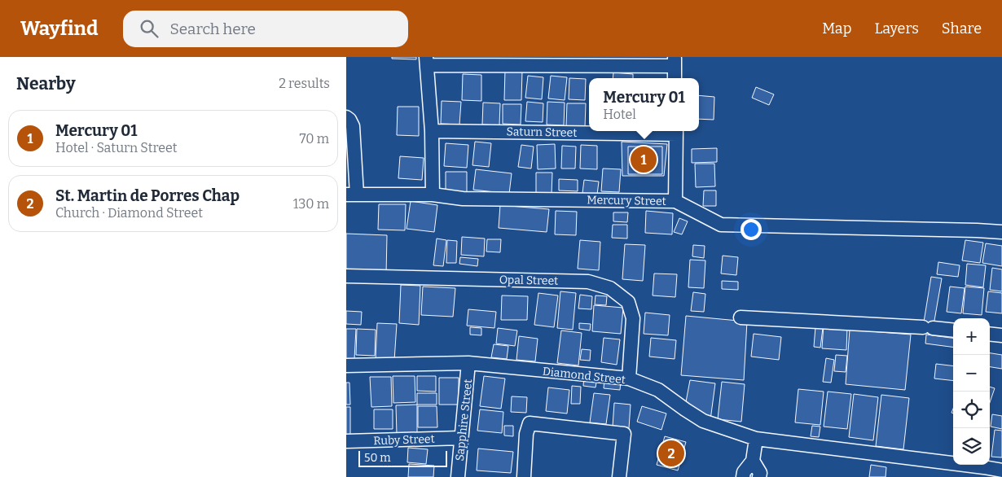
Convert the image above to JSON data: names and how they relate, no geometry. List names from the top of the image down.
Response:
{
  "streets": {
    "street": [
      "Saturn Street",
      "Mercury Street",
      "Opal Street",
      "Diamond Street",
      "Sapphire Street",
      "Ruby Street"
    ]
  },
  "crossings": [
    ["Opal Street", "Diamond Street"],
    ["Diamond Street", "Sapphire Street"],
    ["Sapphire Street", "Ruby Street"]
  ],
  "scale_bar": "50 m",
  "page": {
    "header": "Wayfind",
    "search": "Search here",
    "nav": ["Map", "Layers", "Share"],
    "heading": ["Nearby", "2 results"],
    "popup": ["Mercury 01", "Hotel"],
    "list": [
      {
        "mark": "1",
        "name": "Mercury 01",
        "note": "Hotel · Saturn Street",
        "value": "70 m"
      },
      {
        "mark": "2",
        "name": "St. Martin de Porres Chap",
        "note": "Church · Diamond Street",
        "value": "130 m"
      }
    ],
    "pins": ["1", "2"],
    "map_buttons": ["+", "−"],
    "scale": "50 m"
  }
}
